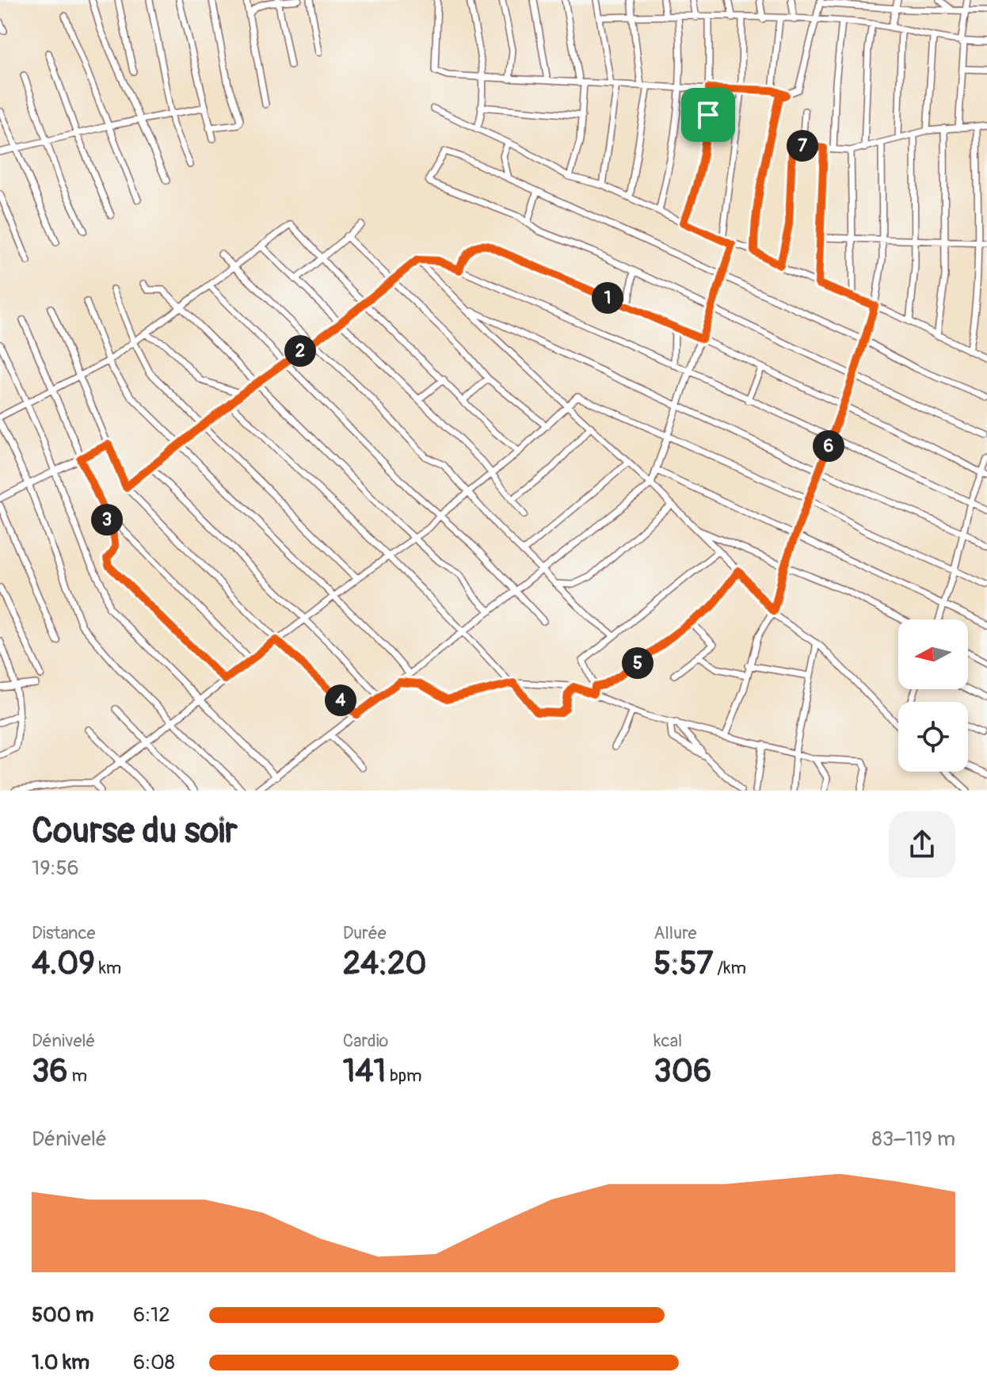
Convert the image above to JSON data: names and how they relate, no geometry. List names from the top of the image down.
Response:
{
  "north": "left",
  "page": {
    "pins": [
      "7",
      "1",
      "2",
      "6",
      "3",
      "5",
      "4"
    ],
    "heading": ["Course du soir", "19:56"],
    "stats": [
      ["Distance", "4.09 km"],
      ["Durée", "24:20"],
      ["Allure", "5:57 /km"],
      ["Dénivelé", "36 m"],
      ["Cardio", "141 bpm"],
      ["kcal", "306"]
    ],
    "chart": ["Dénivelé", "83–119 m"],
    "list": [
      {
        "name": "500 m",
        "note": "6:12"
      },
      {
        "name": "1.0 km",
        "note": "6:08"
      }
    ]
  }
}
